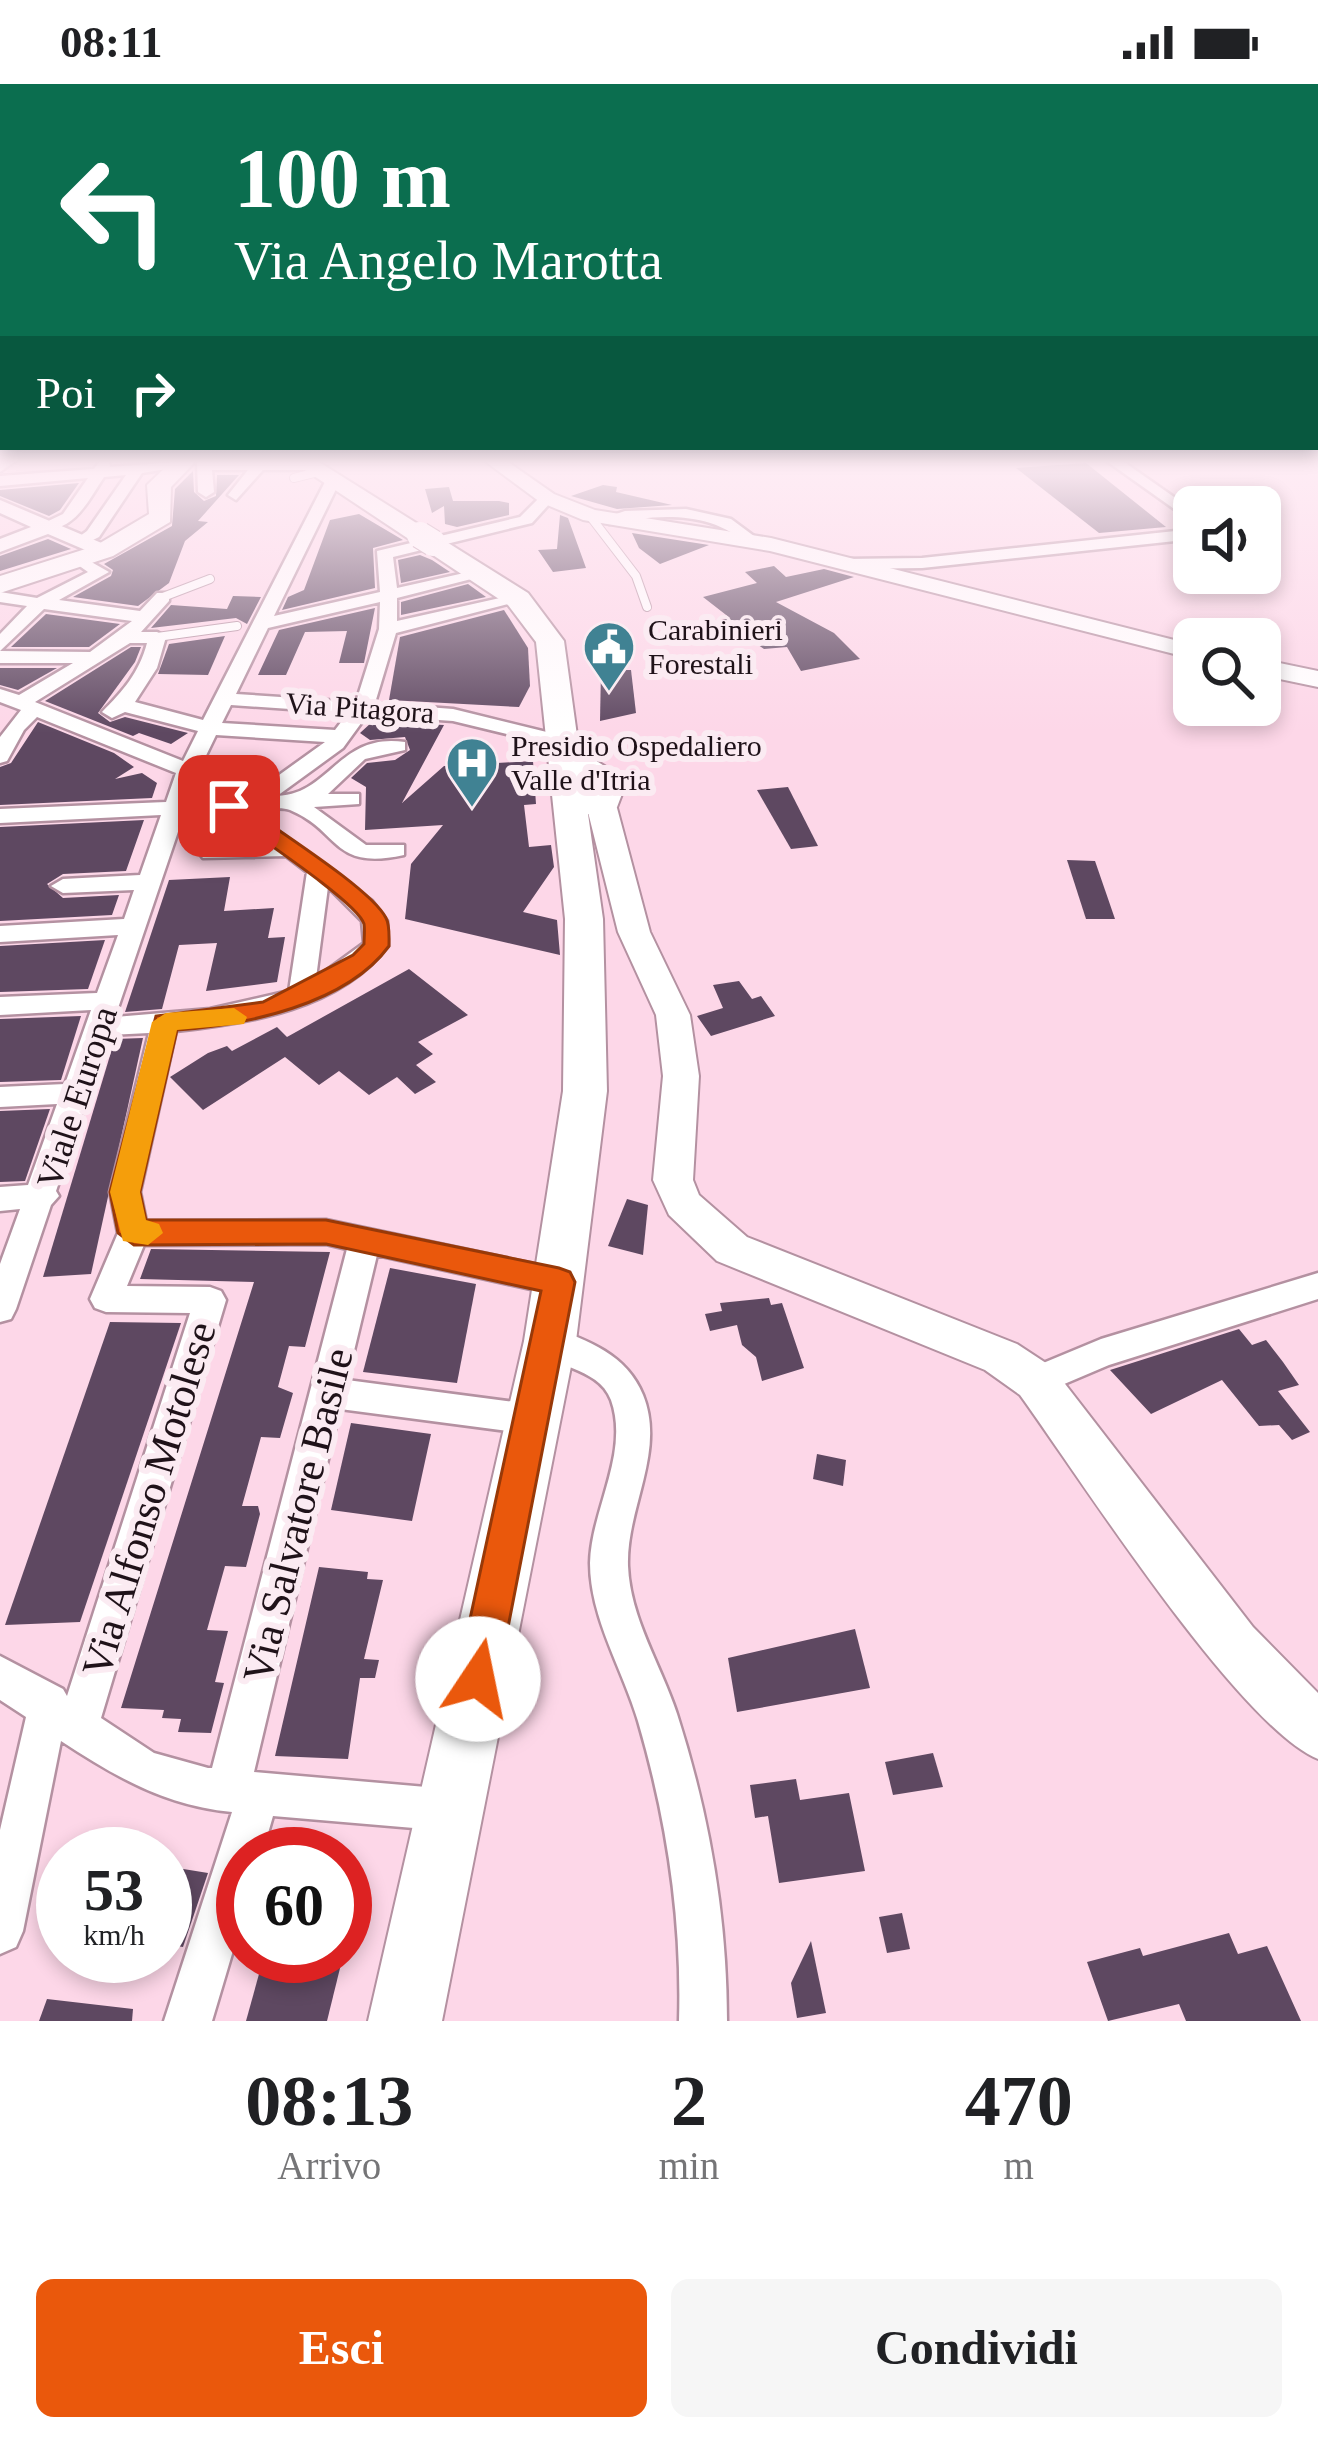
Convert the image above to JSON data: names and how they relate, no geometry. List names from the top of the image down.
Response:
{
  "streets": {
    "street": [
      "Via Pitagora",
      "Viale Europa",
      "Via Alfonso Motolese",
      "Via Salvatore Basile"
    ]
  },
  "crossings": [
    ["Via Pitagora", "Viale Europa"]
  ],
  "places": {
    "public building": ["Carabinieri Forestali"],
    "hospital": ["Presidio Ospedaliero Valle d'Itria"]
  },
  "page": {
    "status": "08:11",
    "turn": ["100 m", "Via Angelo Marotta"],
    "then": "Poi",
    "speed": "53 km/h",
    "limit": "60",
    "eta": [
      "08:13",
      "Arrivo",
      "2",
      "min",
      "470",
      "m"
    ],
    "buttons": ["Esci", "Condividi"]
  }
}
